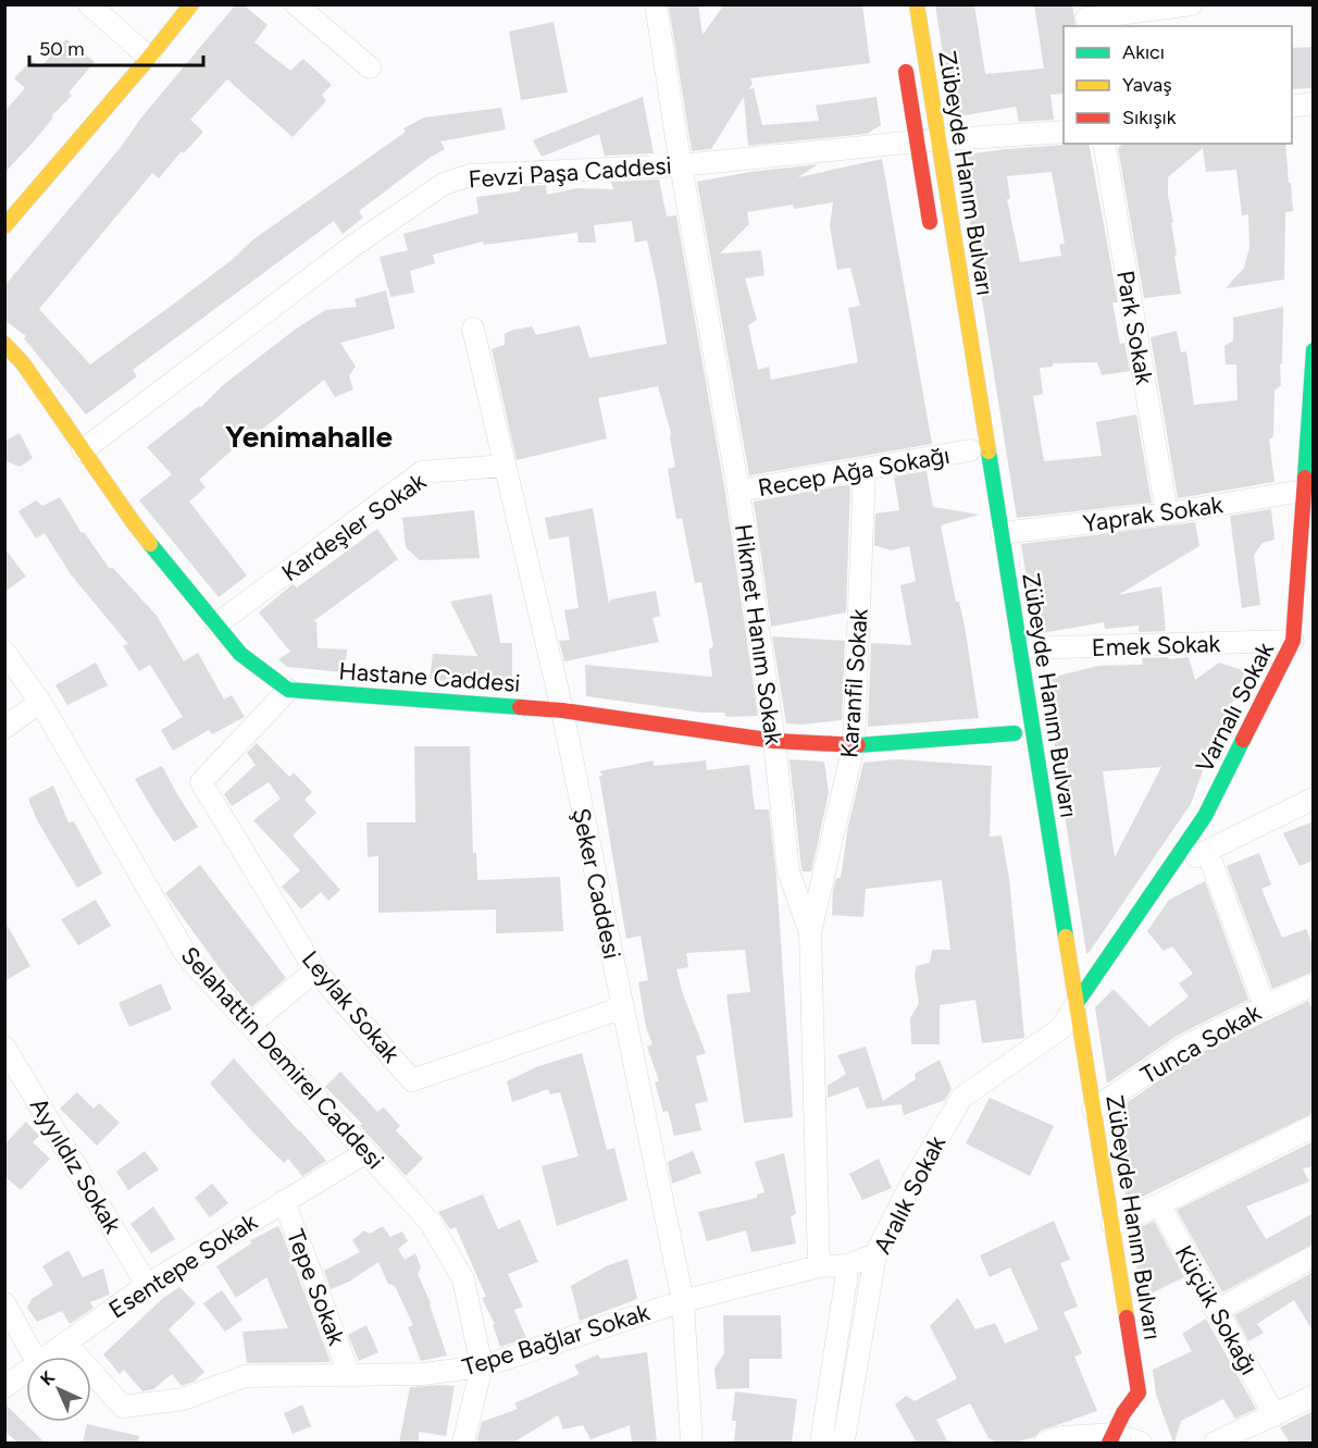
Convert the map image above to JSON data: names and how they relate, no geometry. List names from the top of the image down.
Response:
{
  "streets": {
    "street": [
      "Fevzi Paşa Caddesi",
      "Zübeyde Hanım Bulvarı",
      "Park Sokak",
      "Recep Ağa Sokağı",
      "Yaprak Sokak",
      "Kardeşler Sokak",
      "Hikmet Hanım Sokak",
      "Emek Sokak",
      "Hastane Caddesi",
      "Karanfil Sokak",
      "Varnalı Sokak",
      "Şeker Caddesi",
      "Leylak Sokak",
      "Tunca Sokak",
      "Selahattin Demirel Caddesi",
      "Ayyıldız Sokak",
      "Aralık Sokak",
      "Esentepe Sokak",
      "Tepe Sokak",
      "Küçük Sokağı",
      "Tepe Bağlar Sokak"
    ]
  },
  "crossings": [
    ["Fevzi Paşa Caddesi", "Zübeyde Hanım Bulvarı"],
    ["Fevzi Paşa Caddesi", "Hikmet Hanım Sokak"],
    ["Zübeyde Hanım Bulvarı", "Yaprak Sokak"],
    ["Zübeyde Hanım Bulvarı", "Emek Sokak"],
    ["Zübeyde Hanım Bulvarı", "Varnalı Sokak"],
    ["Zübeyde Hanım Bulvarı", "Tunca Sokak"],
    ["Zübeyde Hanım Bulvarı", "Aralık Sokak"],
    ["Park Sokak", "Yaprak Sokak"],
    ["Recep Ağa Sokağı", "Hikmet Hanım Sokak"],
    ["Recep Ağa Sokağı", "Karanfil Sokak"],
    ["Yaprak Sokak", "Varnalı Sokak"],
    ["Kardeşler Sokak", "Şeker Caddesi"],
    ["Hikmet Hanım Sokak", "Hastane Caddesi"],
    ["Hikmet Hanım Sokak", "Karanfil Sokak"],
    ["Hikmet Hanım Sokak", "Tepe Bağlar Sokak"],
    ["Emek Sokak", "Varnalı Sokak"],
    ["Hastane Caddesi", "Karanfil Sokak"],
    ["Hastane Caddesi", "Şeker Caddesi"],
    ["Hastane Caddesi", "Leylak Sokak"],
    ["Varnalı Sokak", "Aralık Sokak"],
    ["Şeker Caddesi", "Leylak Sokak"],
    ["Şeker Caddesi", "Tepe Bağlar Sokak"],
    ["Selahattin Demirel Caddesi", "Esentepe Sokak"],
    ["Selahattin Demirel Caddesi", "Tepe Bağlar Sokak"],
    ["Ayyıldız Sokak", "Esentepe Sokak"],
    ["Aralık Sokak", "Tepe Bağlar Sokak"],
    ["Esentepe Sokak", "Tepe Sokak"],
    ["Esentepe Sokak", "Tepe Bağlar Sokak"],
    ["Tepe Sokak", "Tepe Bağlar Sokak"]
  ],
  "districts": ["Yenimahalle"],
  "legend": ["Akıcı", "Yavaş", "Sıkışık"],
  "scale_bar": "50 m",
  "north": "top left"
}
